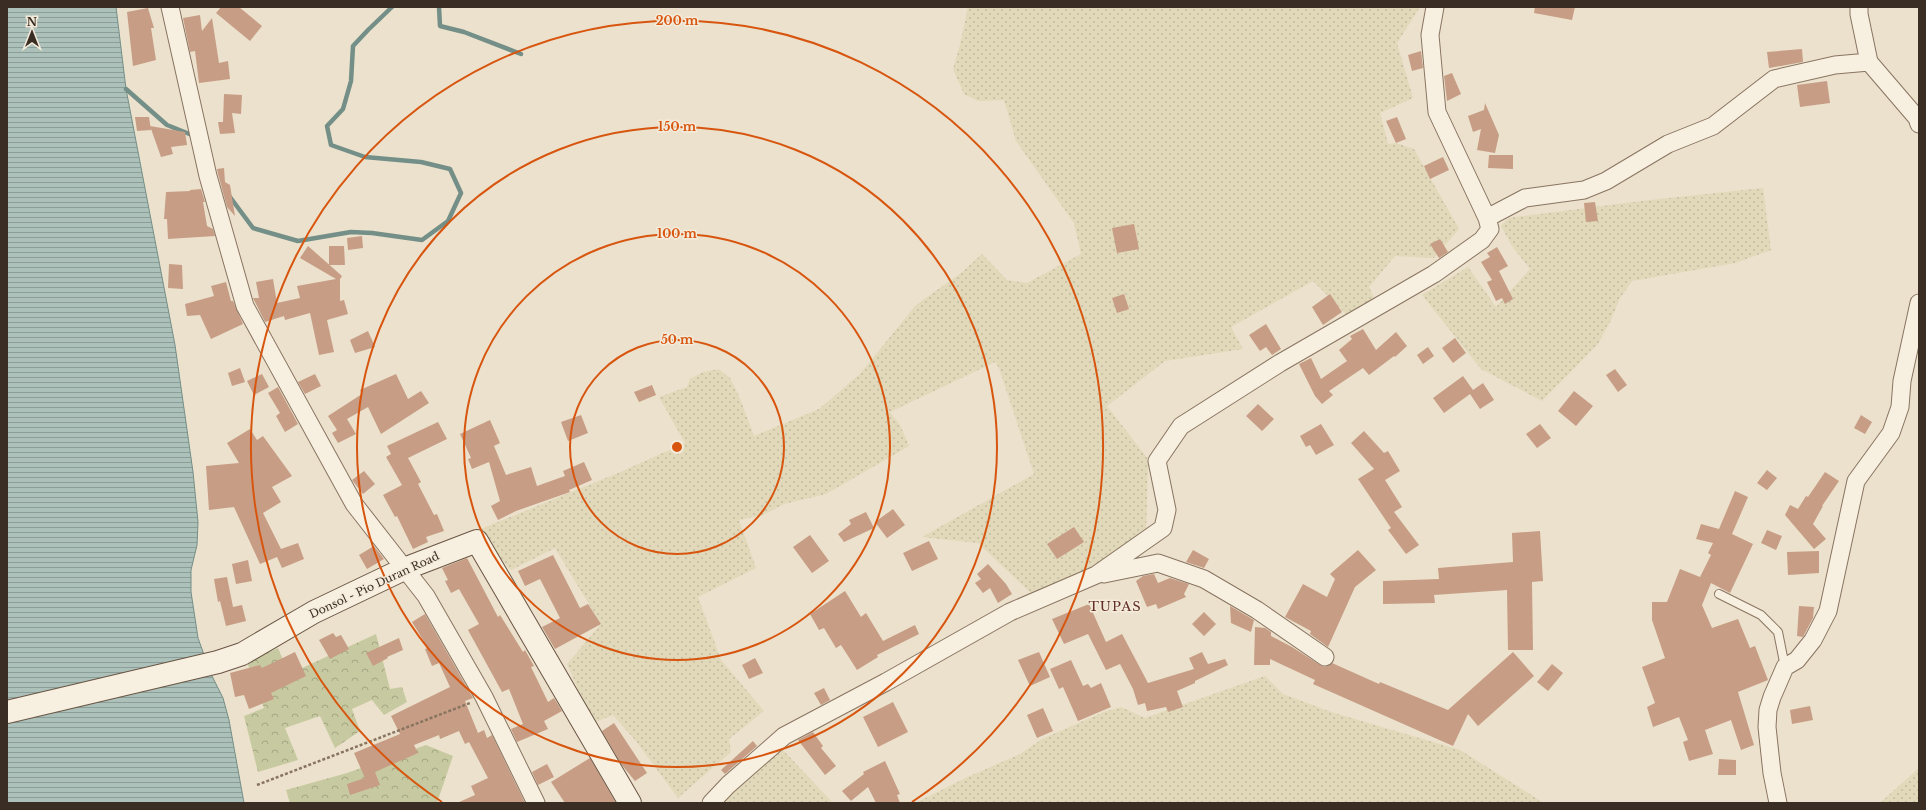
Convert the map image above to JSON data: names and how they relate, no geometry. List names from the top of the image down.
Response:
{
  "streets": {
    "main road": ["Donsol - Pio Duran Road"]
  },
  "districts": ["TUPAS"],
  "north": "top",
  "rings": [
    "200 m",
    "150 m",
    "100 m",
    "50 m"
  ]
}
